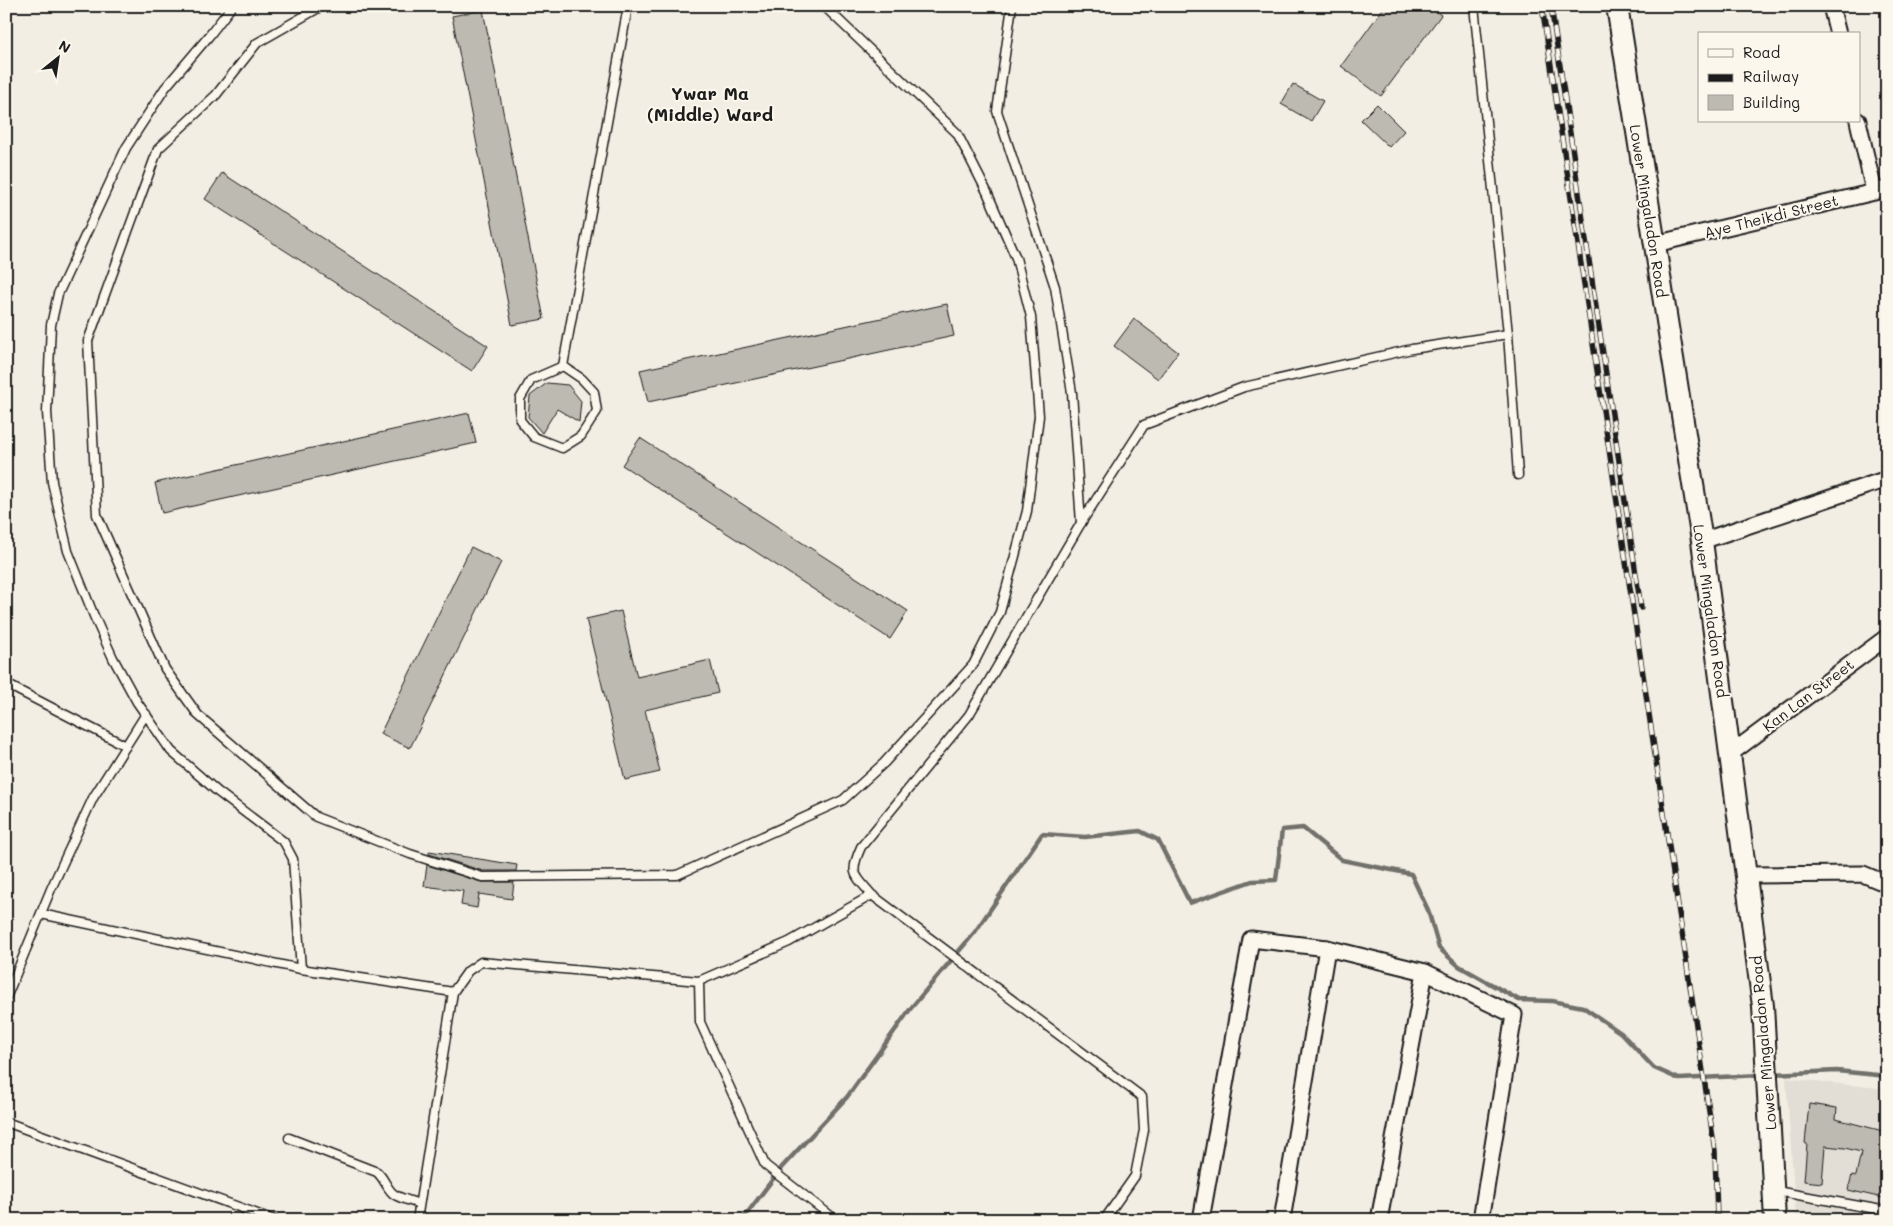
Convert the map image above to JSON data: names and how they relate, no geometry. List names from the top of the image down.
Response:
{
  "streets": {
    "main road": ["Lower Mingaladon Road"],
    "street": ["Aye Theikdi Street", "Kan Lan Street"]
  },
  "crossings": [
    ["Lower Mingaladon Road", "Aye Theikdi Street"],
    ["Lower Mingaladon Road", "Kan Lan Street"]
  ],
  "districts": ["Ywar Ma (Middle) Ward"],
  "legend": ["Road", "Railway", "Building"],
  "north": "top right"
}
